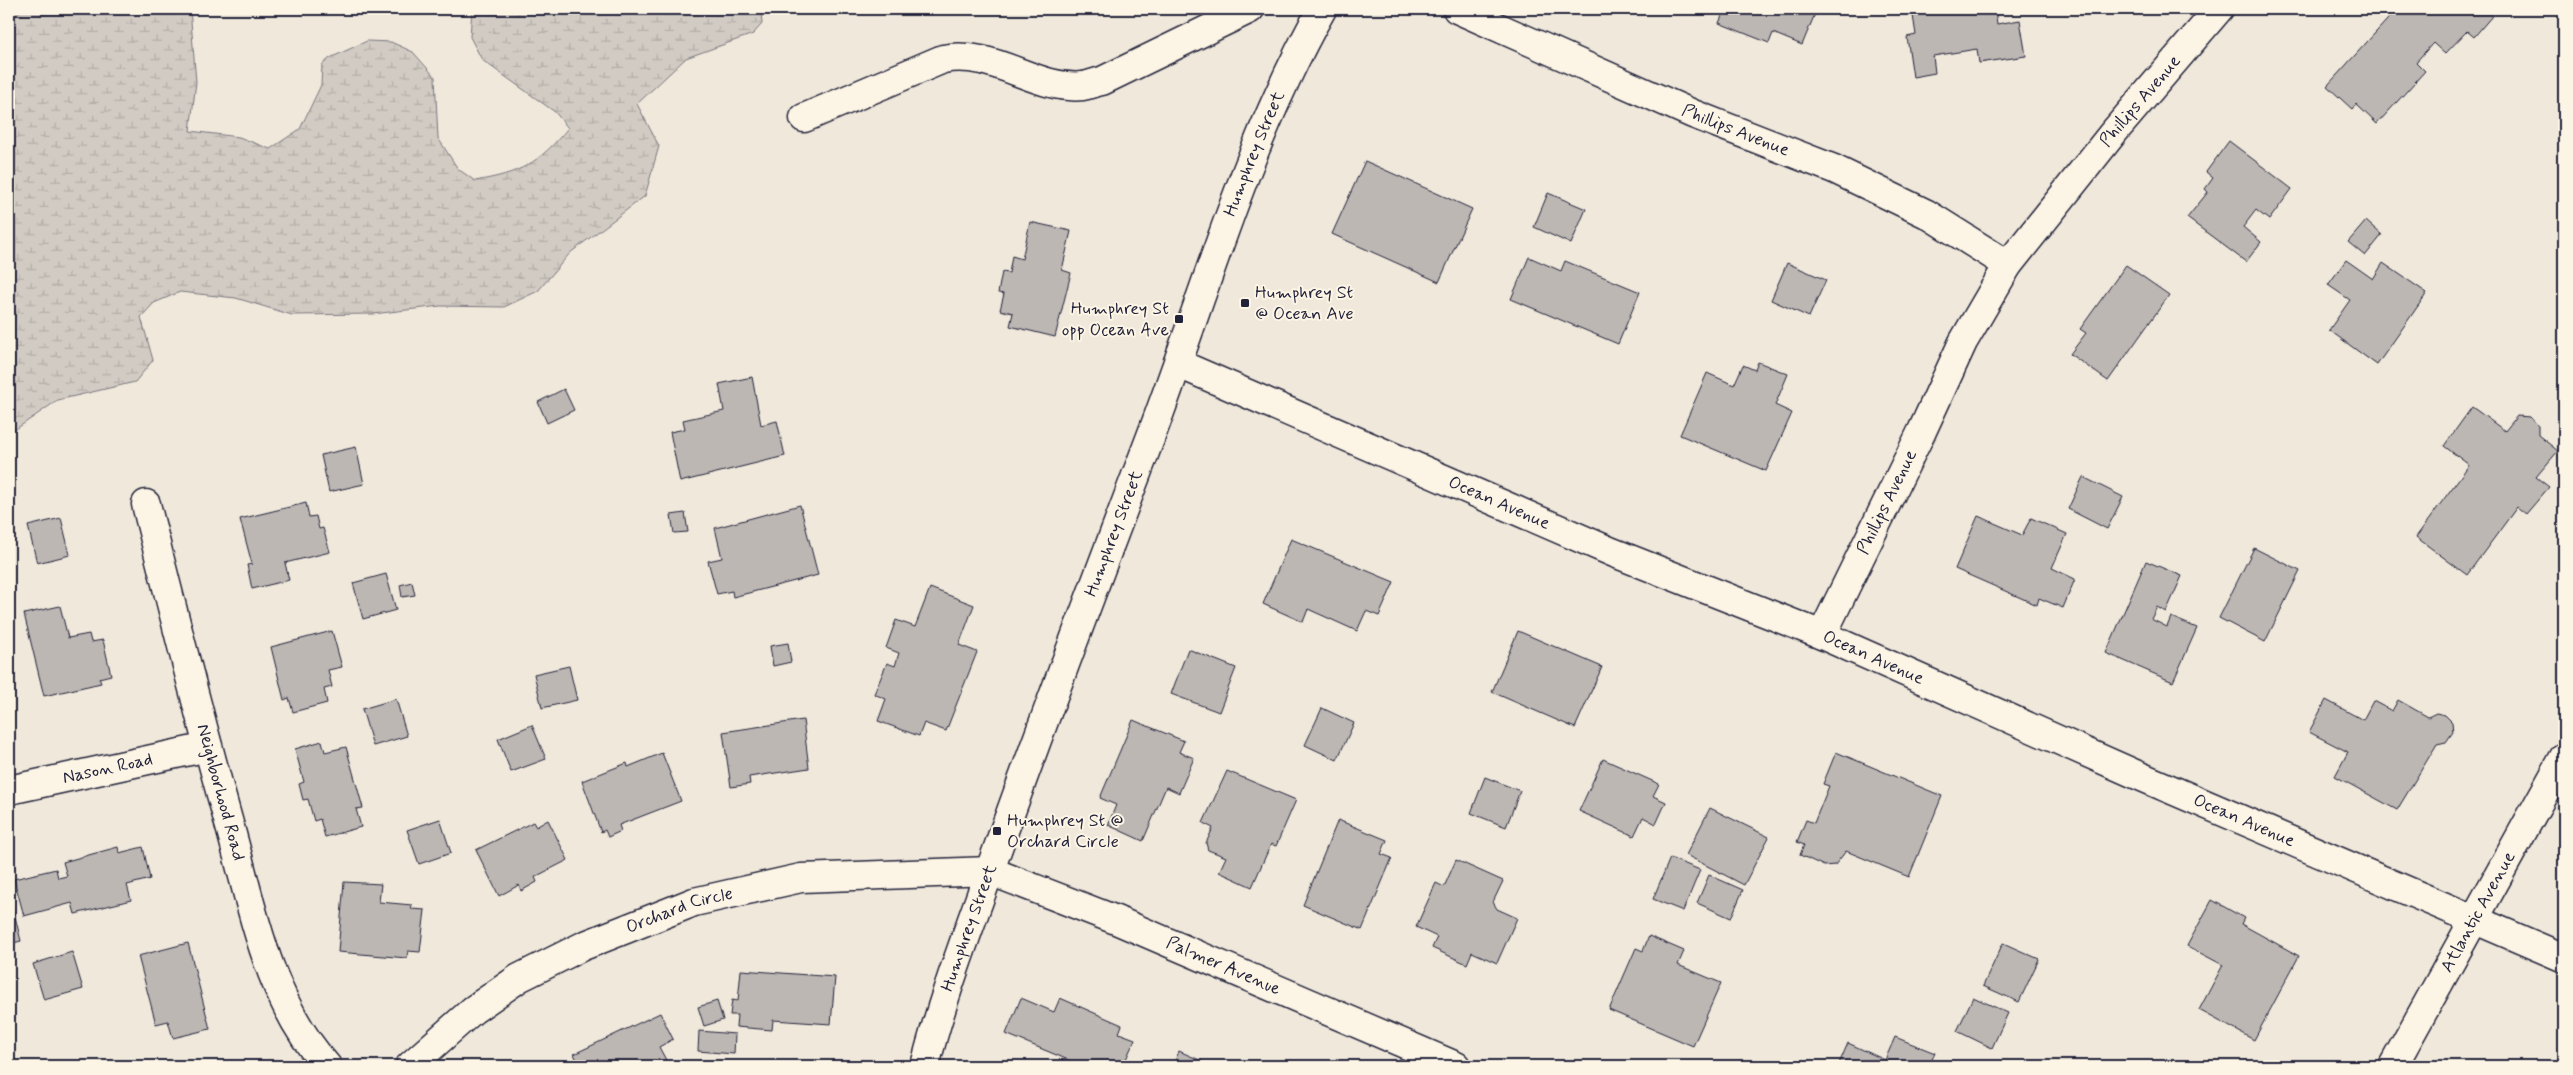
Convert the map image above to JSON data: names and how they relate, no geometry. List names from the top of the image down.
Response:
{
  "streets": {
    "street": [
      "Phillips Avenue",
      "Humphrey Street",
      "Ocean Avenue",
      "Nason Road",
      "Neighborhood Road",
      "Atlantic Avenue",
      "Orchard Circle",
      "Palmer Avenue"
    ]
  },
  "crossings": [
    ["Phillips Avenue", "Ocean Avenue"],
    ["Humphrey Street", "Ocean Avenue"],
    ["Humphrey Street", "Orchard Circle"],
    ["Humphrey Street", "Palmer Avenue"],
    ["Ocean Avenue", "Atlantic Avenue"],
    ["Nason Road", "Neighborhood Road"],
    ["Orchard Circle", "Palmer Avenue"]
  ],
  "places": {
    "transit": ["Humphrey St @ Ocean Ave", "Humphrey St opp Ocean Ave", "Humphrey St @ Orchard Circle"]
  }
}
